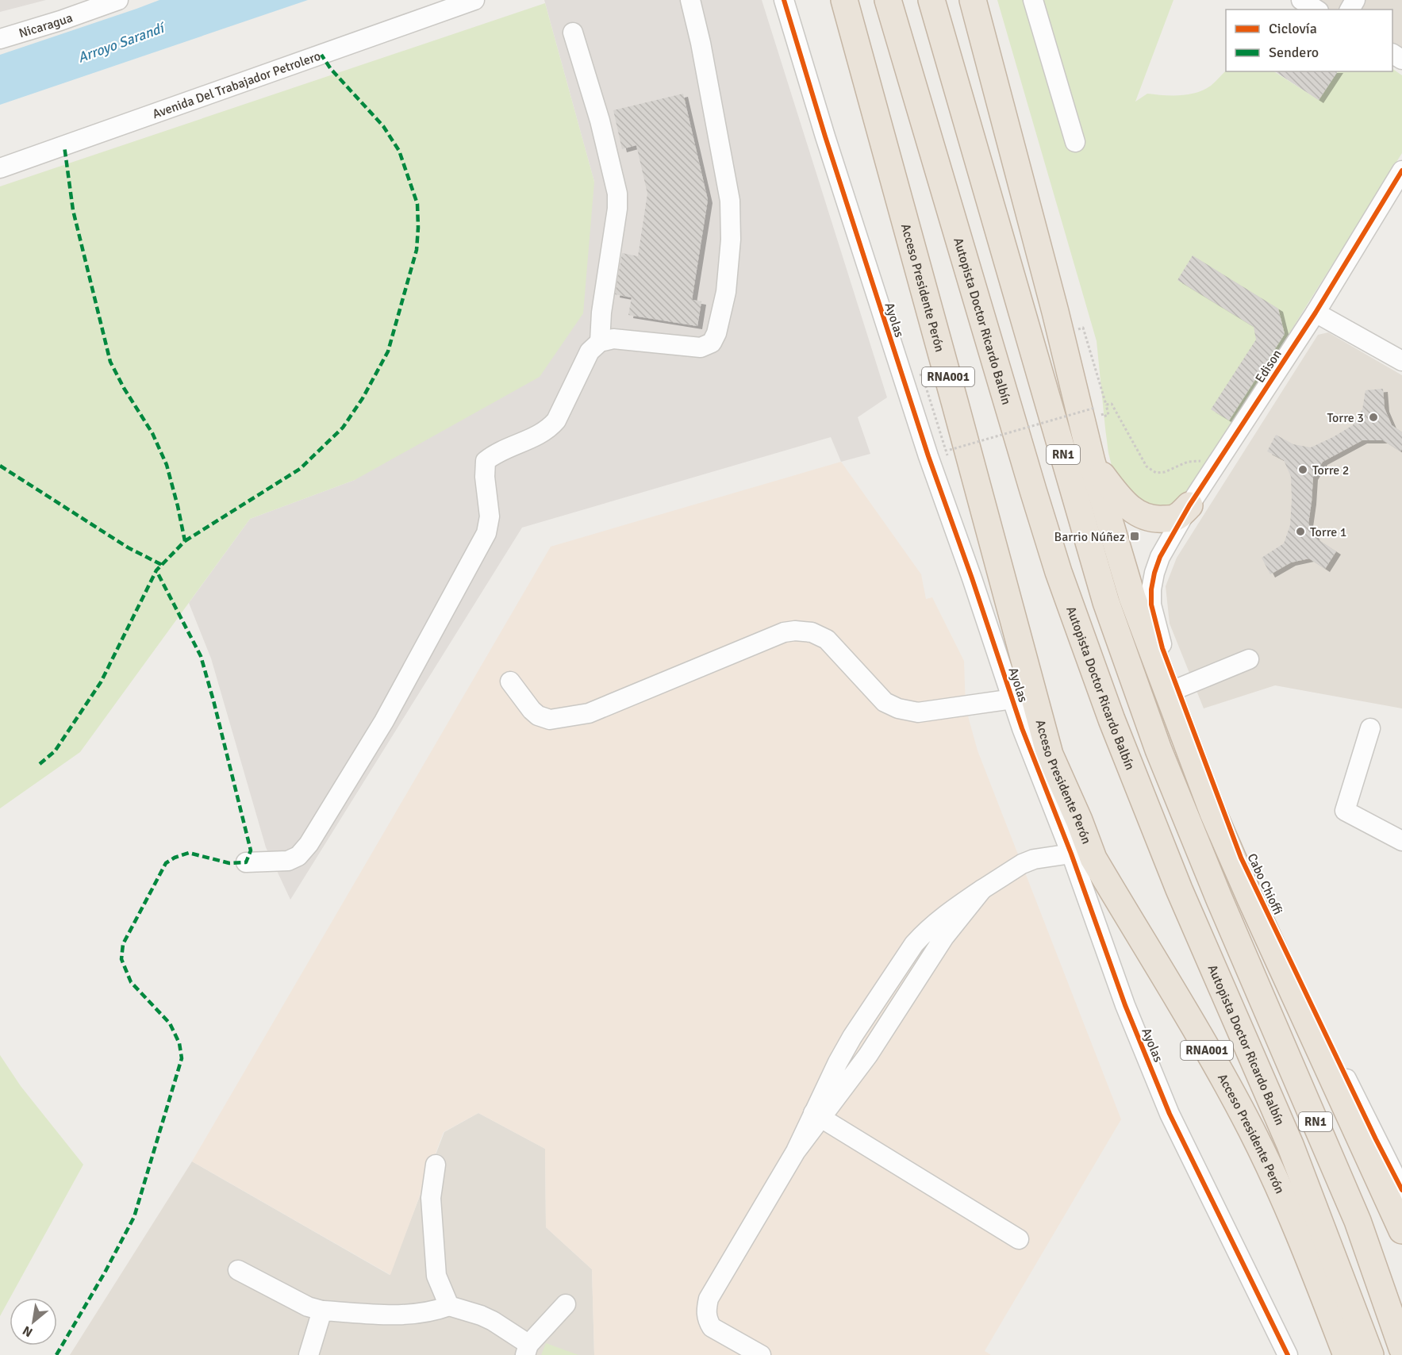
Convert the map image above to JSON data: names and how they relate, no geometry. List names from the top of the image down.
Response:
{
  "streets": {
    "highway": [
      "Acceso Presidente Perón",
      "Autopista Doctor Ricardo Balbín",
      "RNA001",
      "RN1"
    ],
    "street": [
      "Nicaragua",
      "Avenida Del Trabajador Petrolero",
      "Ayolas",
      "Edison",
      "Cabo Chioffi"
    ]
  },
  "crossings": [
    ["Acceso Presidente Perón", "Ayolas"],
    ["Edison", "Cabo Chioffi"]
  ],
  "water": ["Arroyo Sarandí"],
  "places": {
    "other": ["Torre 3", "Torre 2", "Torre 1"],
    "transit": ["Barrio Núñez"]
  },
  "legend": ["Ciclovía", "Sendero"],
  "north": "bottom left"
}
